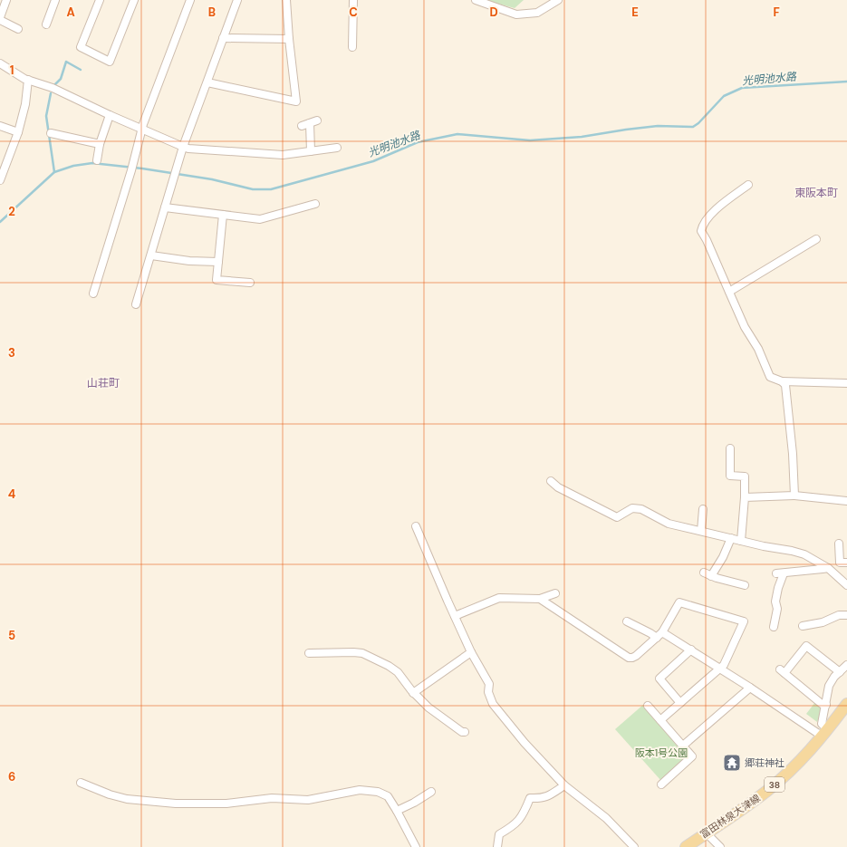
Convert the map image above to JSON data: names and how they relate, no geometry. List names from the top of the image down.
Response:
{
  "streets": {
    "main road": ["38", "富田林泉大津線"]
  },
  "districts": ["東阪本町", "山荘町"],
  "water": ["光明池水路"],
  "parks": ["阪本1号公園"],
  "places": {
    "temple": ["郷荘神社"]
  },
  "grid": {
    "columns": [
      "A",
      "B",
      "C",
      "D",
      "E",
      "F"
    ],
    "rows": [
      "1",
      "2",
      "3",
      "4",
      "5",
      "6"
    ]
  }
}
